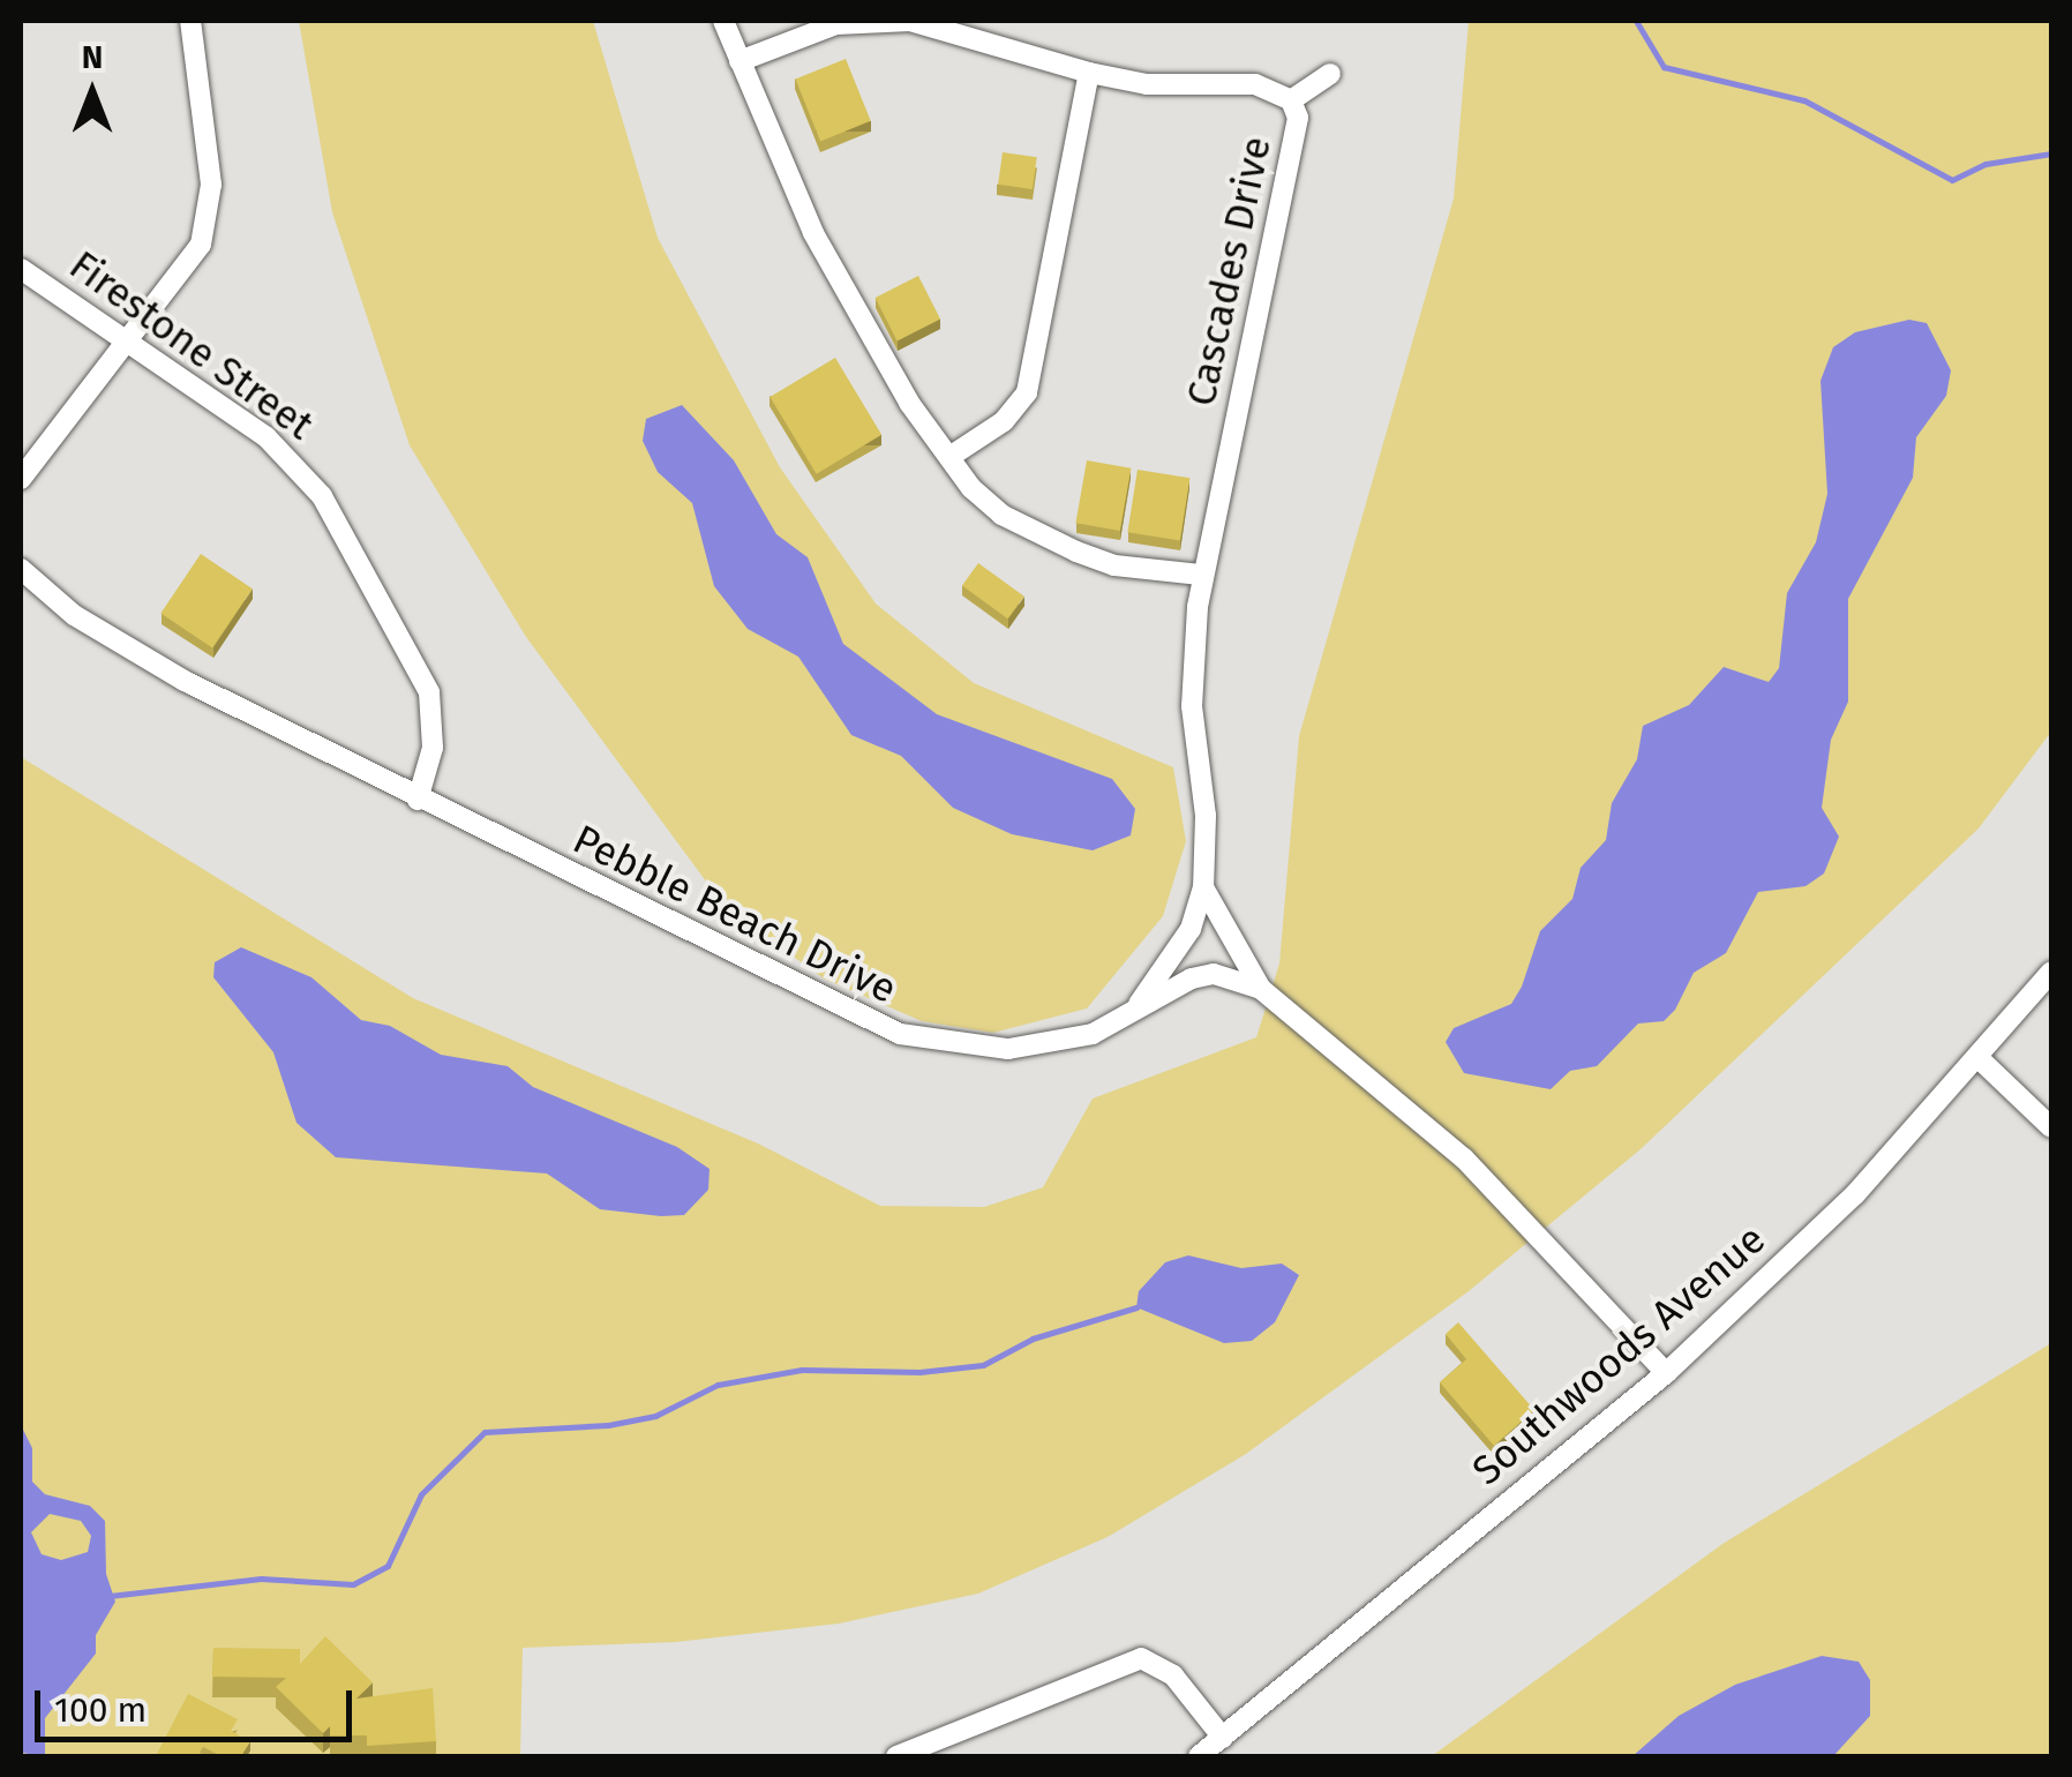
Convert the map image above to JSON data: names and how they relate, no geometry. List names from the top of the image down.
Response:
{
  "streets": {
    "street": [
      "Cascades Drive",
      "Firestone Street",
      "Pebble Beach Drive",
      "Southwoods Avenue"
    ]
  },
  "crossings": [
    ["Firestone Street", "Pebble Beach Drive"],
    ["Pebble Beach Drive", "Southwoods Avenue"]
  ],
  "scale_bar": "100 m",
  "north": "top"
}
